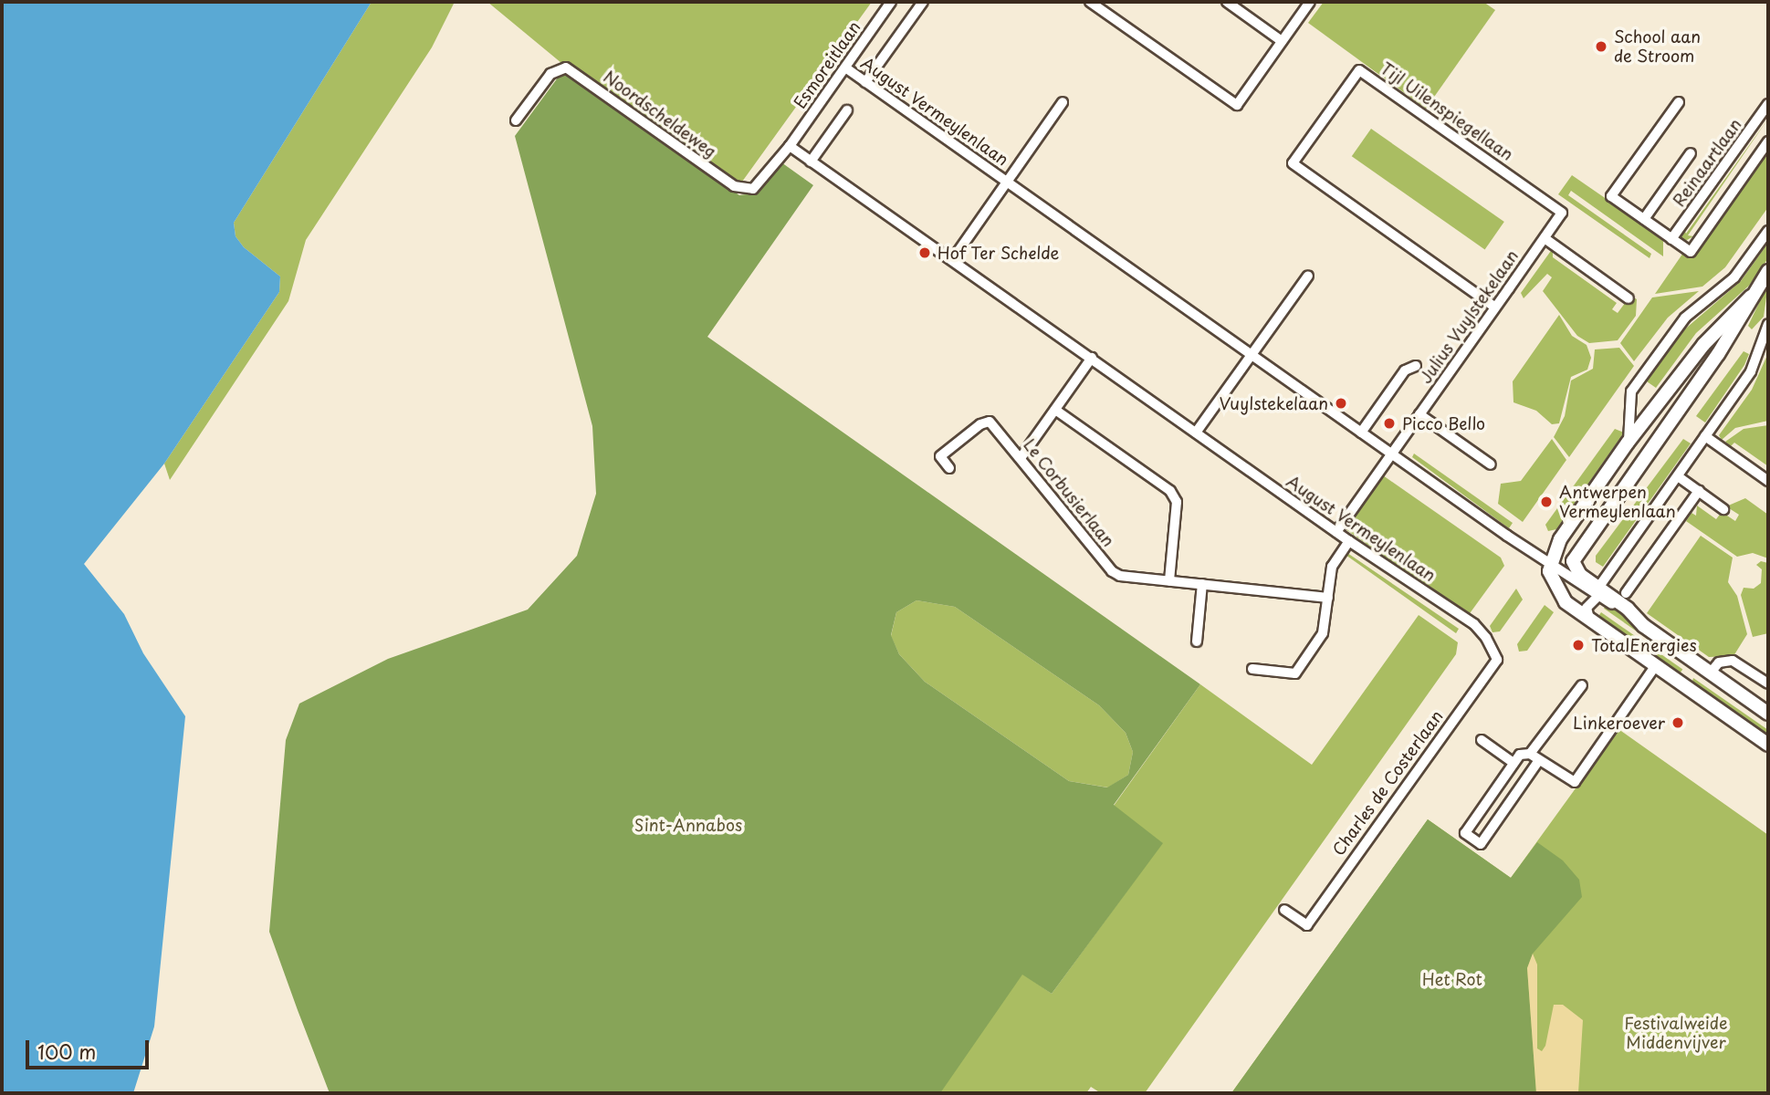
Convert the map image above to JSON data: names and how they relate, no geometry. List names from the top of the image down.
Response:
{
  "streets": {
    "street": [
      "Esmoreitlaan",
      "August Vermeylenlaan",
      "Tijl Uilenspiegellaan",
      "Noordscheldeweg",
      "Reinaartlaan",
      "Julius Vuylstekelaan",
      "Le Corbusierlaan",
      "Charles de Costerlaan"
    ]
  },
  "crossings": [
    ["Esmoreitlaan", "August Vermeylenlaan"],
    ["Esmoreitlaan", "Noordscheldeweg"],
    ["August Vermeylenlaan", "Noordscheldeweg"],
    ["August Vermeylenlaan", "Julius Vuylstekelaan"],
    ["August Vermeylenlaan", "Charles de Costerlaan"],
    ["Tijl Uilenspiegellaan", "Julius Vuylstekelaan"]
  ],
  "parks": ["Sint-Annabos", "Het Rot", "Festivalweide Middenvijver"],
  "places": [
    "School aan de Stroom",
    "Hof Ter Schelde",
    "Vuylstekelaan",
    "Picco Bello",
    "Antwerpen Vermeylenlaan",
    "TotalEnergies",
    "Linkeroever"
  ],
  "scale_bar": "100 m"
}
